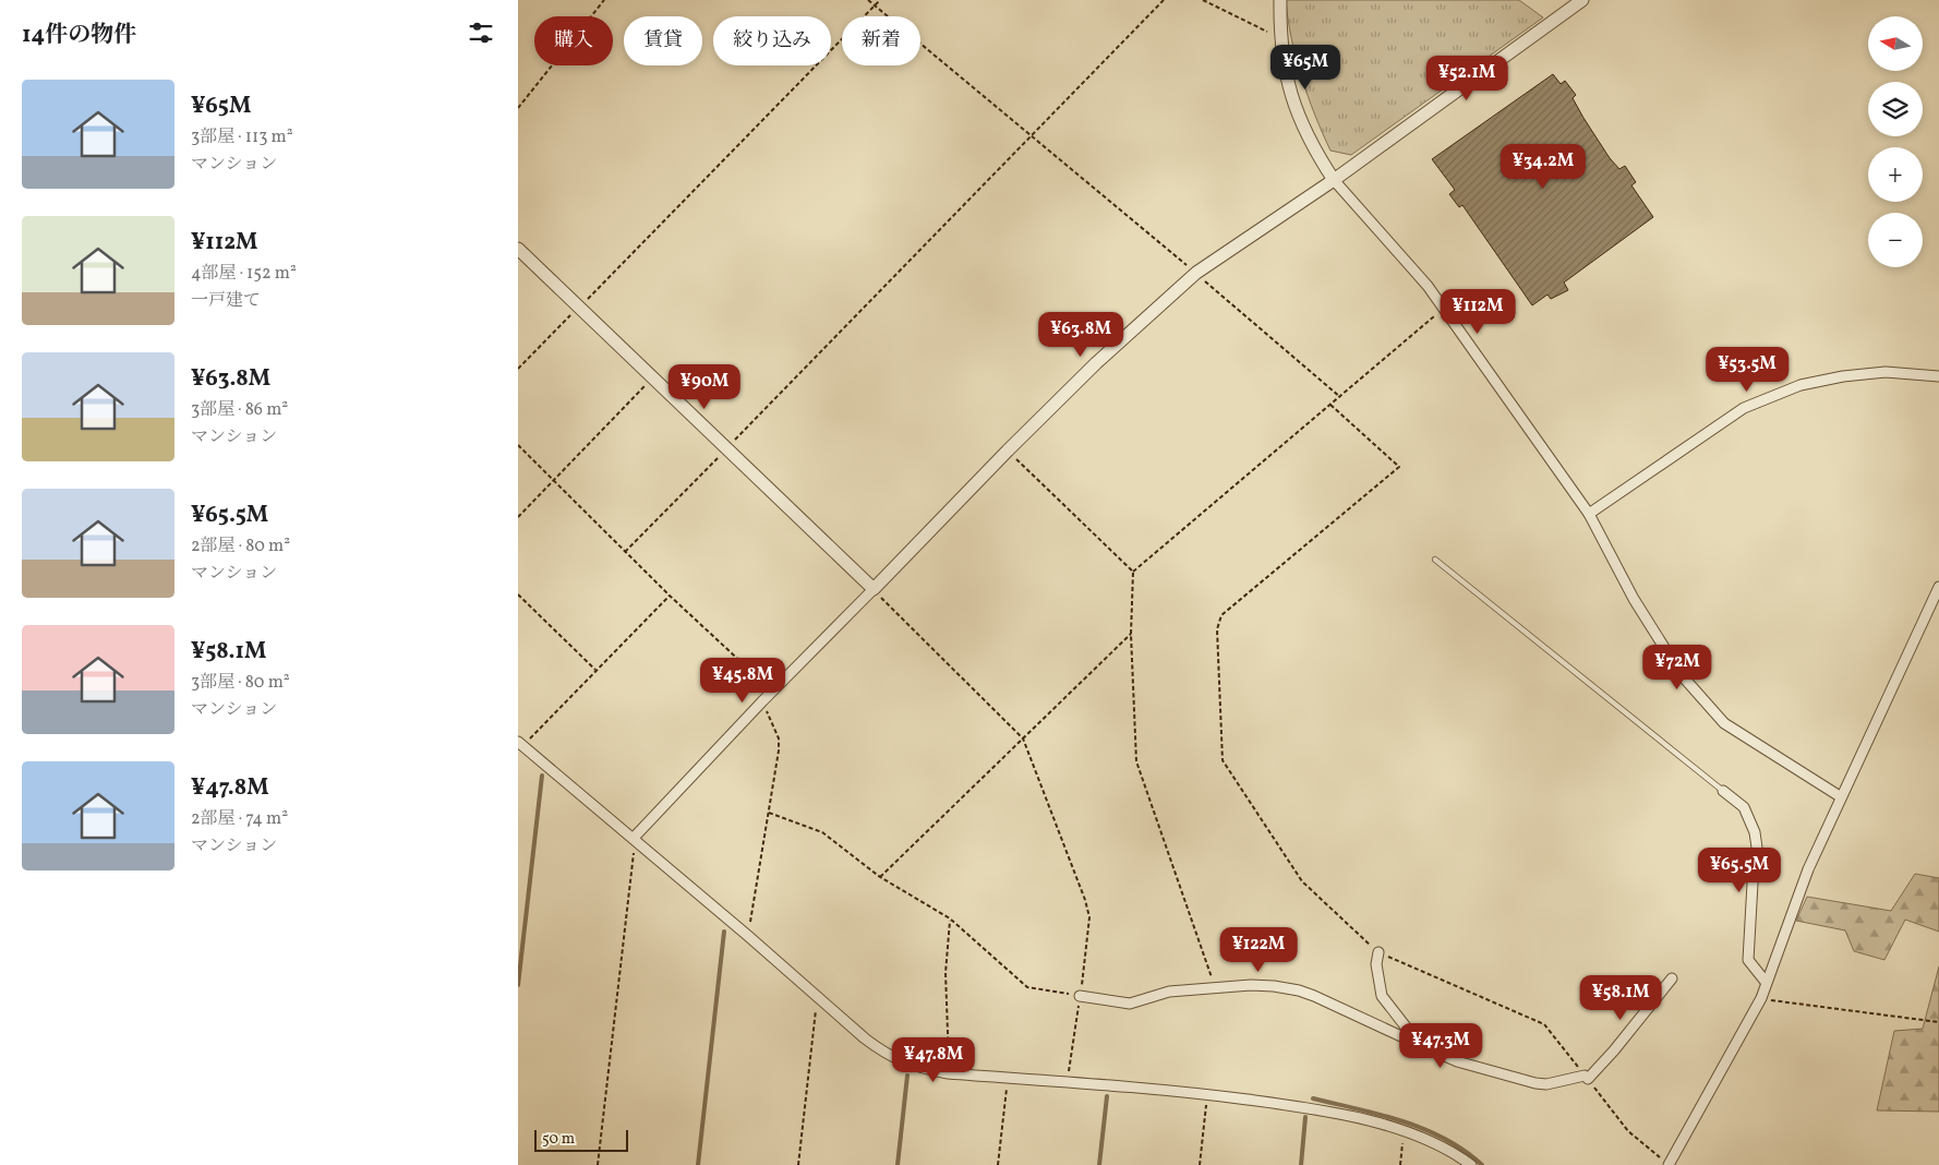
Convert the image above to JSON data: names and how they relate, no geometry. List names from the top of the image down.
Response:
{
  "scale_bar": "50 m",
  "north": "left",
  "page": {
    "heading": "14件の物件",
    "map_buttons": ["+", "−"],
    "chip": [
      "購入",
      "賃貸",
      "絞り込み",
      "新着"
    ],
    "price": [
      "¥65M",
      "¥52.1M",
      "¥34.2M",
      "¥112M",
      "¥63.8M",
      "¥53.5M",
      "¥90M",
      "¥72M",
      "¥45.8M",
      "¥65.5M",
      "¥122M",
      "¥58.1M",
      "¥47.3M",
      "¥47.8M"
    ],
    "list": [
      {
        "name": "¥65M",
        "note": "3部屋 · 113 m² · マンション"
      },
      {
        "name": "¥112M",
        "note": "4部屋 · 152 m² · 一戸建て"
      },
      {
        "name": "¥63.8M",
        "note": "3部屋 · 86 m² · マンション"
      },
      {
        "name": "¥65.5M",
        "note": "2部屋 · 80 m² · マンション"
      },
      {
        "name": "¥58.1M",
        "note": "3部屋 · 80 m² · マンション"
      },
      {
        "name": "¥47.8M",
        "note": "2部屋 · 74 m² · マンション"
      }
    ],
    "scale": "50 m"
  }
}
